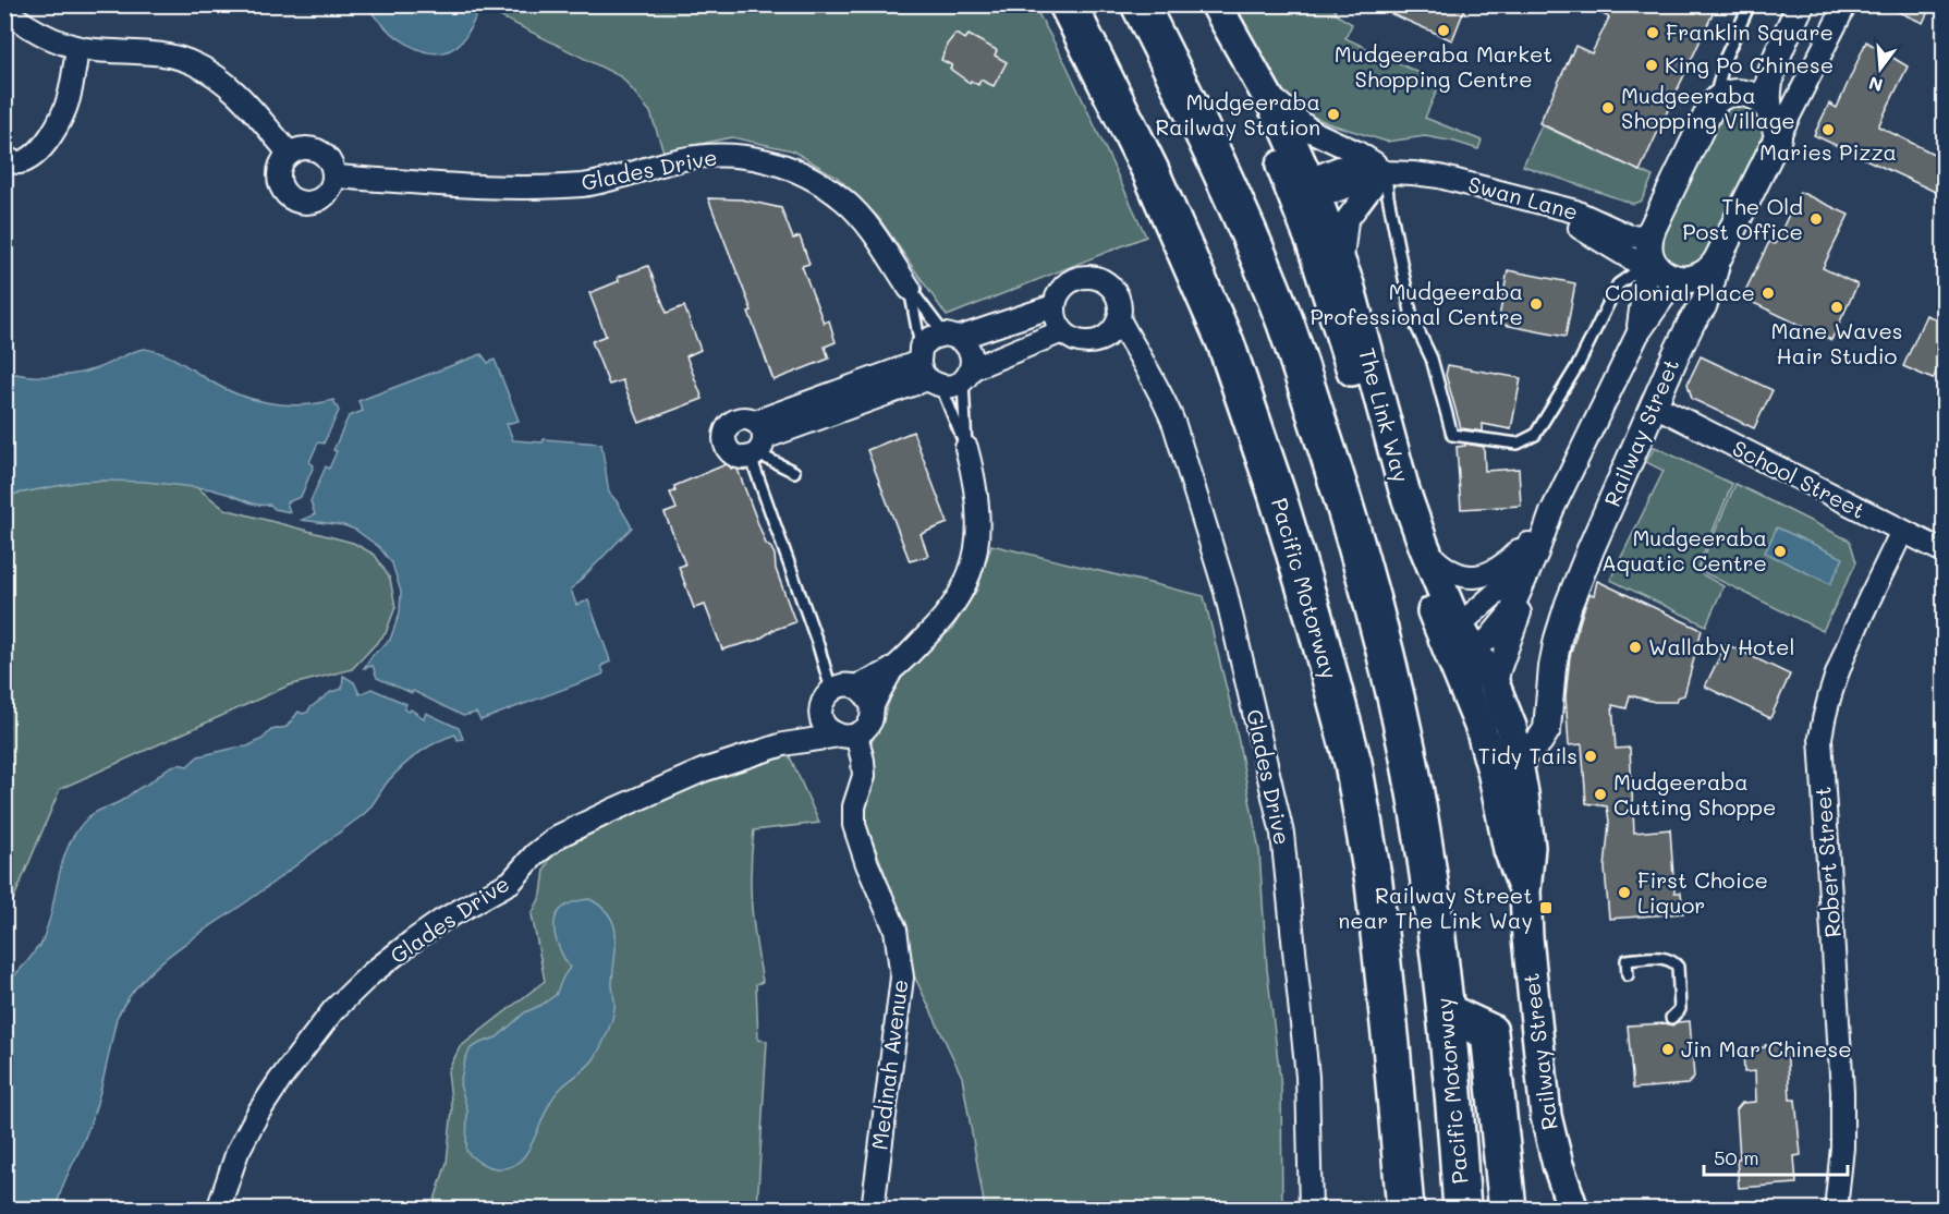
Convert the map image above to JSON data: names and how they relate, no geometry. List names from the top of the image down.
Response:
{
  "streets": {
    "highway": ["Pacific Motorway"],
    "main road": ["The Link Way", "Railway Street"],
    "street": [
      "Glades Drive",
      "Swan Lane",
      "School Street",
      "Robert Street",
      "Medinah Avenue"
    ]
  },
  "crossings": [
    ["Glades Drive", "Medinah Avenue"],
    ["Swan Lane", "The Link Way"],
    ["Swan Lane", "Railway Street"],
    ["The Link Way", "Railway Street"],
    ["Railway Street", "School Street"],
    ["School Street", "Robert Street"]
  ],
  "places": {
    "other": [
      "Mudgeeraba Market Shopping Centre",
      "Franklin Square",
      "King Po Chinese",
      "Mudgeeraba Shopping Village",
      "Mudgeeraba Railway Station",
      "Maries Pizza",
      "The Old Post Office",
      "Colonial Place",
      "Mudgeeraba Professional Centre",
      "Mane Waves Hair Studio",
      "Mudgeeraba Aquatic Centre",
      "Wallaby Hotel",
      "Tidy Tails",
      "Mudgeeraba Cutting Shoppe",
      "First Choice Liquor",
      "Jin Mar Chinese"
    ],
    "transit": ["Railway Street near The Link Way"]
  },
  "scale_bar": "50 m",
  "north": "bottom"
}
